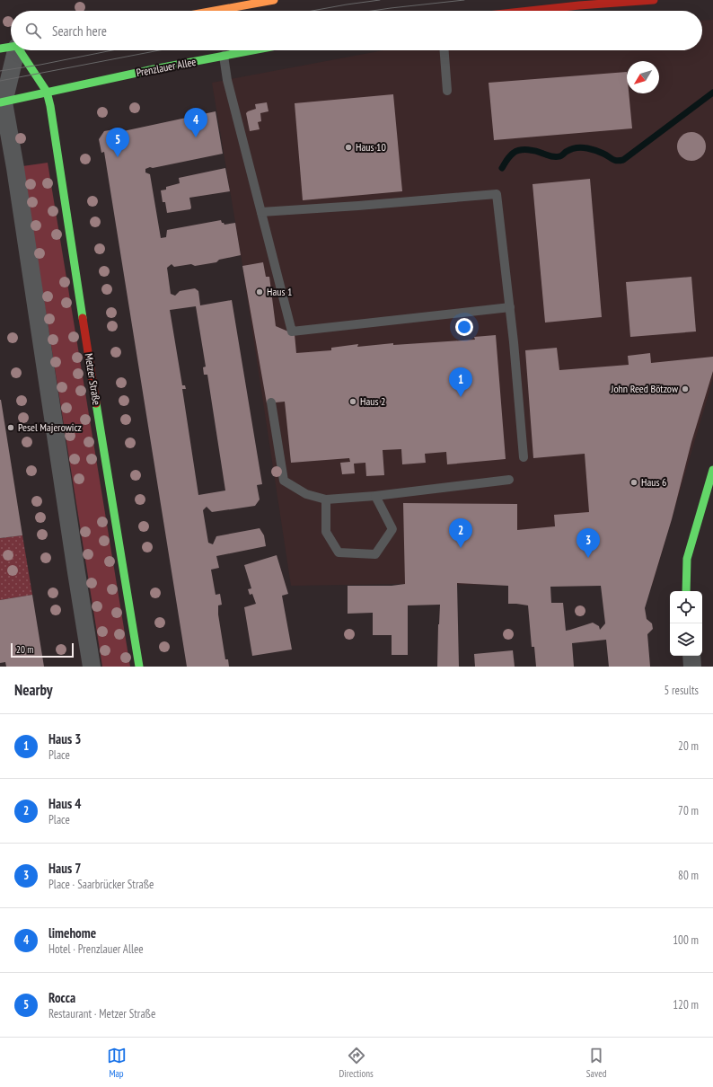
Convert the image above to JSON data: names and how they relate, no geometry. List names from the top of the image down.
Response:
{
  "streets": {
    "street": ["Prenzlauer Allee", "Metzer Straße"]
  },
  "crossings": [
    ["Prenzlauer Allee", "Metzer Straße"]
  ],
  "places": [
    "Haus 10",
    "Haus 1",
    "John Reed Bötzow",
    "Haus 2",
    "Pesel Majerowicz",
    "Haus 6"
  ],
  "scale_bar": "20 m",
  "north": "bottom left",
  "page": {
    "search": "Search here",
    "pins": [
      "4",
      "5",
      "1",
      "2",
      "3"
    ],
    "scale": "20 m",
    "heading": ["Nearby", "5 results"],
    "list": [
      {
        "mark": "1",
        "name": "Haus 3",
        "note": "Place",
        "value": "20 m"
      },
      {
        "mark": "2",
        "name": "Haus 4",
        "note": "Place",
        "value": "70 m"
      },
      {
        "mark": "3",
        "name": "Haus 7",
        "note": "Place · Saarbrücker Straße",
        "value": "80 m"
      },
      {
        "mark": "4",
        "name": "limehome",
        "note": "Hotel · Prenzlauer Allee",
        "value": "100 m"
      },
      {
        "mark": "5",
        "name": "Rocca",
        "note": "Restaurant · Metzer Straße",
        "value": "120 m"
      }
    ],
    "nav": ["Map", "Directions", "Saved"]
  }
}
